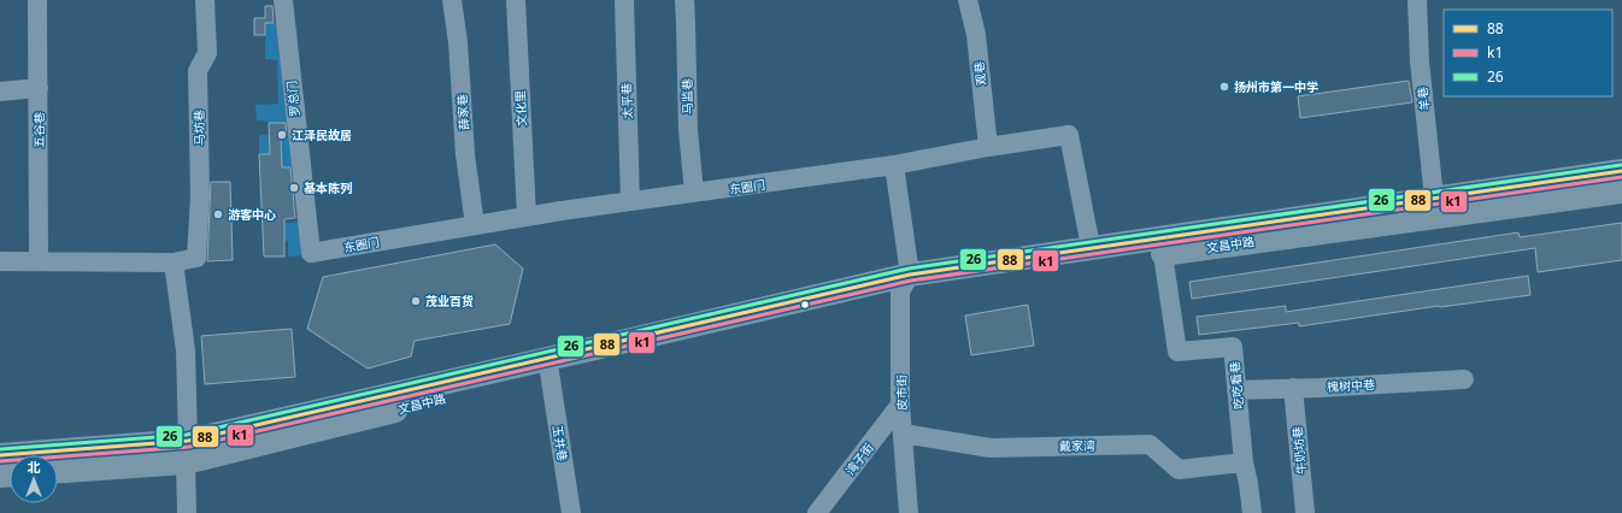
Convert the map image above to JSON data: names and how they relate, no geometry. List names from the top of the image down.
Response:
{
  "streets": {
    "main road": ["文昌中路"],
    "street": [
      "观巷",
      "马监巷",
      "罗总门",
      "羊巷",
      "太平巷",
      "文化里",
      "薛家巷",
      "马坊巷",
      "五谷巷",
      "东圈门",
      "吃吃看巷",
      "槐树中巷",
      "皮市街",
      "玉井巷",
      "戴家湾",
      "牛奶坊巷",
      "湾子街"
    ]
  },
  "crossings": [
    ["观巷", "东圈门"],
    ["马监巷", "东圈门"],
    ["罗总门", "东圈门"],
    ["羊巷", "文昌中路"],
    ["太平巷", "东圈门"],
    ["文化里", "东圈门"],
    ["薛家巷", "东圈门"],
    ["东圈门", "文昌中路"],
    ["东圈门", "皮市街"],
    ["文昌中路", "吃吃看巷"],
    ["文昌中路", "皮市街"],
    ["文昌中路", "玉井巷"],
    ["吃吃看巷", "槐树中巷"],
    ["吃吃看巷", "戴家湾"],
    ["槐树中巷", "牛奶坊巷"],
    ["皮市街", "戴家湾"],
    ["皮市街", "湾子街"]
  ],
  "places": [
    "扬州市第一中学",
    "江泽民故居",
    "基本陈列",
    "游客中心",
    "茂业百货"
  ],
  "lines": ["transit line 26", "transit line 88", "transit line k1"],
  "legend": ["88", "k1", "26"],
  "north": "top"
}
